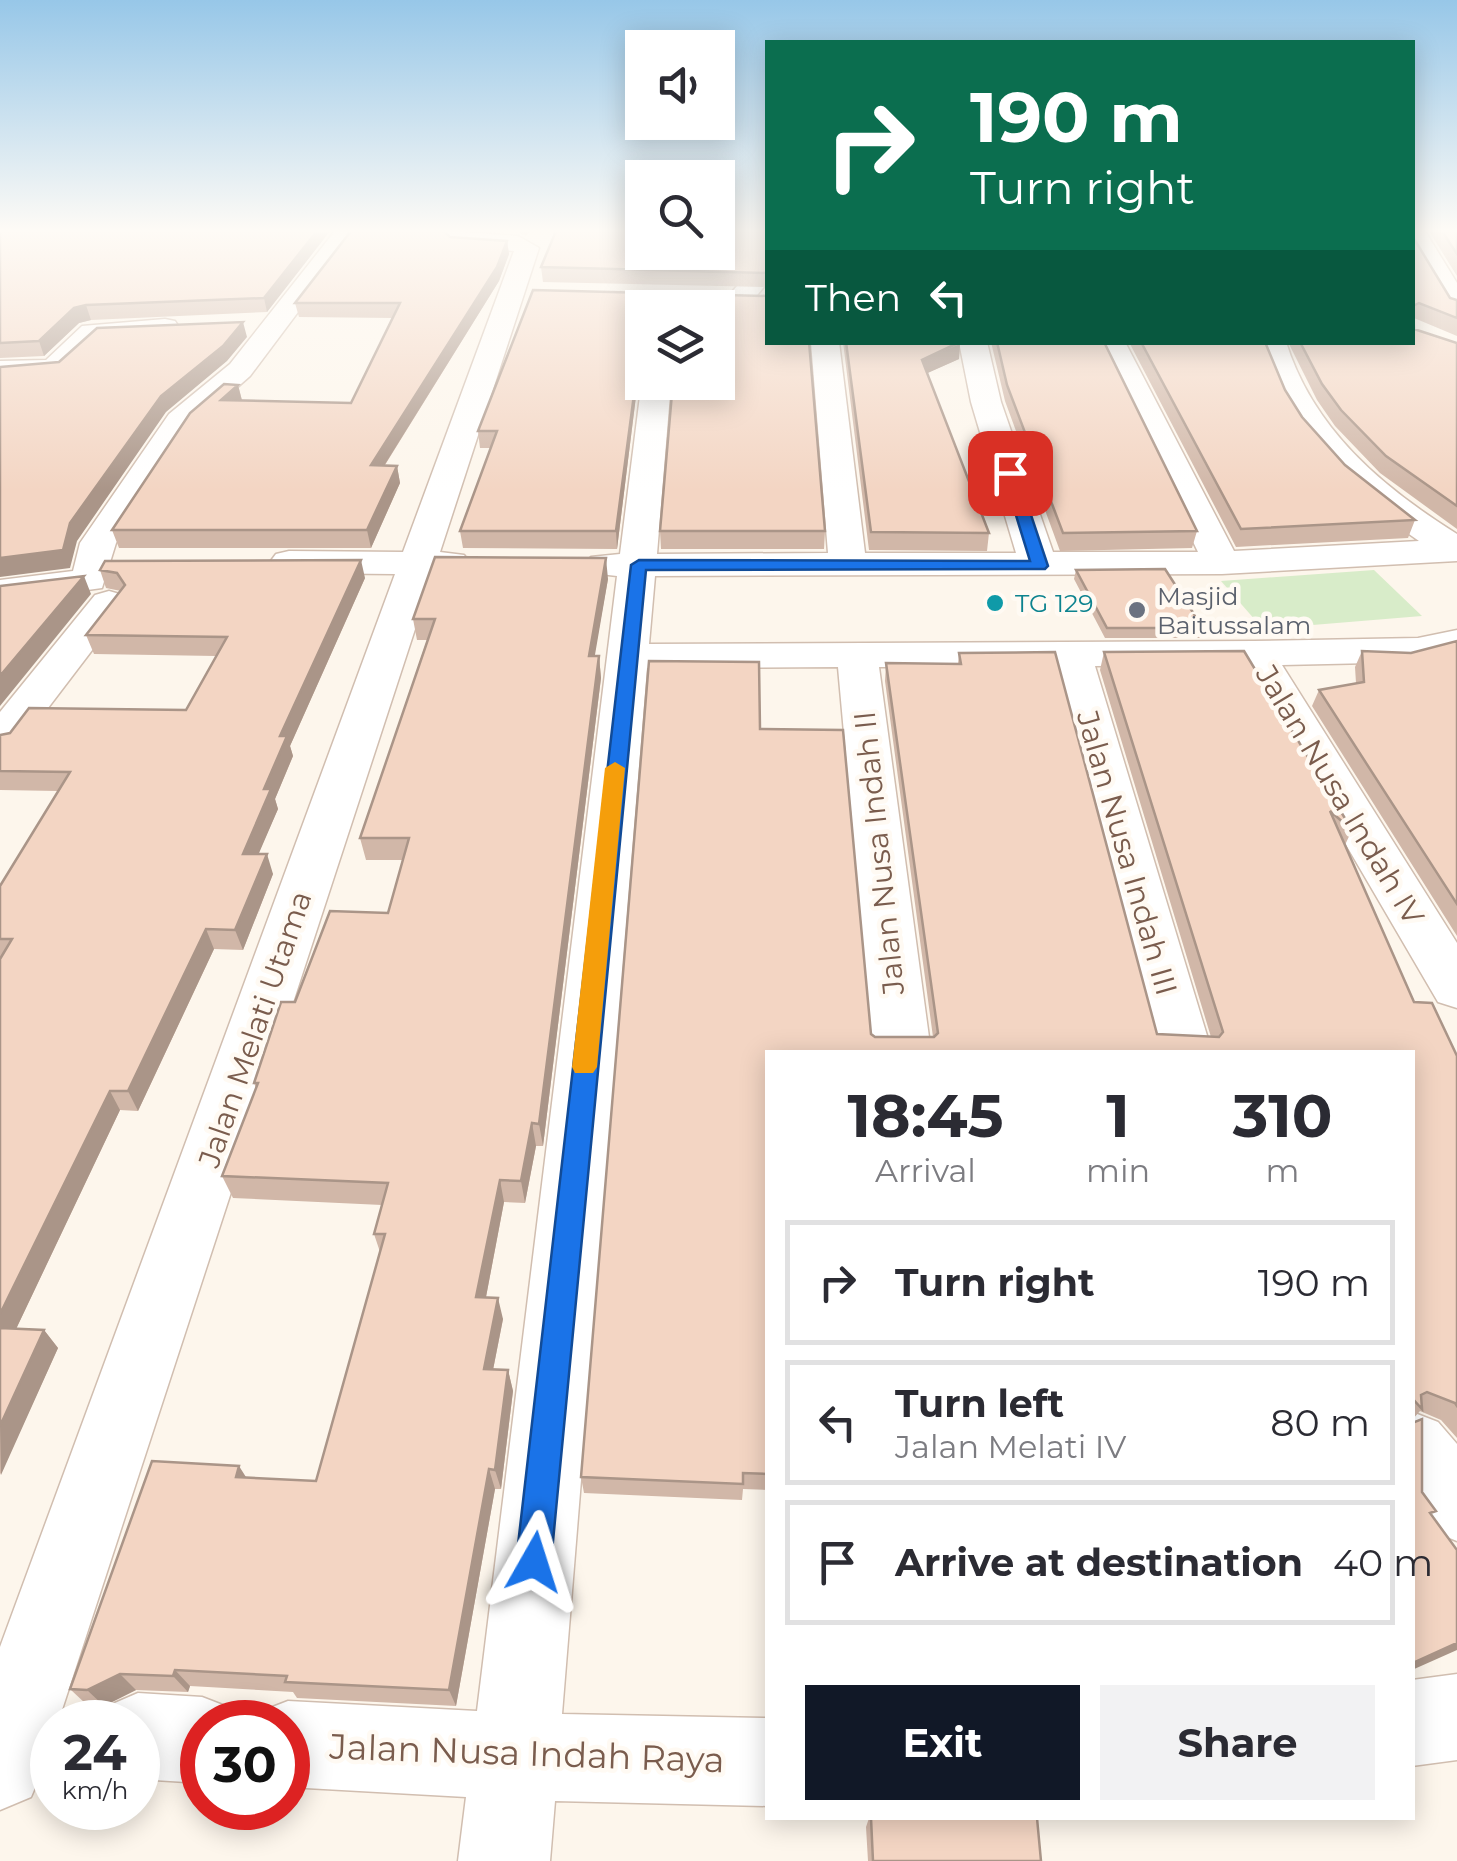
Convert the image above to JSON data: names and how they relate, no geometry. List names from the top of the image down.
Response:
{
  "streets": {
    "street": [
      "Jalan Nusa Indah IV",
      "Jalan Nusa Indah II",
      "Jalan Nusa Indah III",
      "Jalan Melati Utama",
      "Jalan Nusa Indah Raya"
    ]
  },
  "places": ["TG 129", "Masjid Baitussalam"],
  "page": {
    "turn": ["190 m", "Turn right"],
    "then": "Then",
    "eta": [
      "18:45",
      "Arrival",
      "1",
      "min",
      "310",
      "m"
    ],
    "list": [
      {
        "name": "Turn right",
        "value": "190 m"
      },
      {
        "name": "Turn left",
        "note": "Jalan Melati IV",
        "value": "80 m"
      },
      {
        "name": "Arrive at destination",
        "value": "40 m"
      }
    ],
    "buttons": ["Exit", "Share"],
    "speed": "24 km/h",
    "limit": "30"
  }
}
